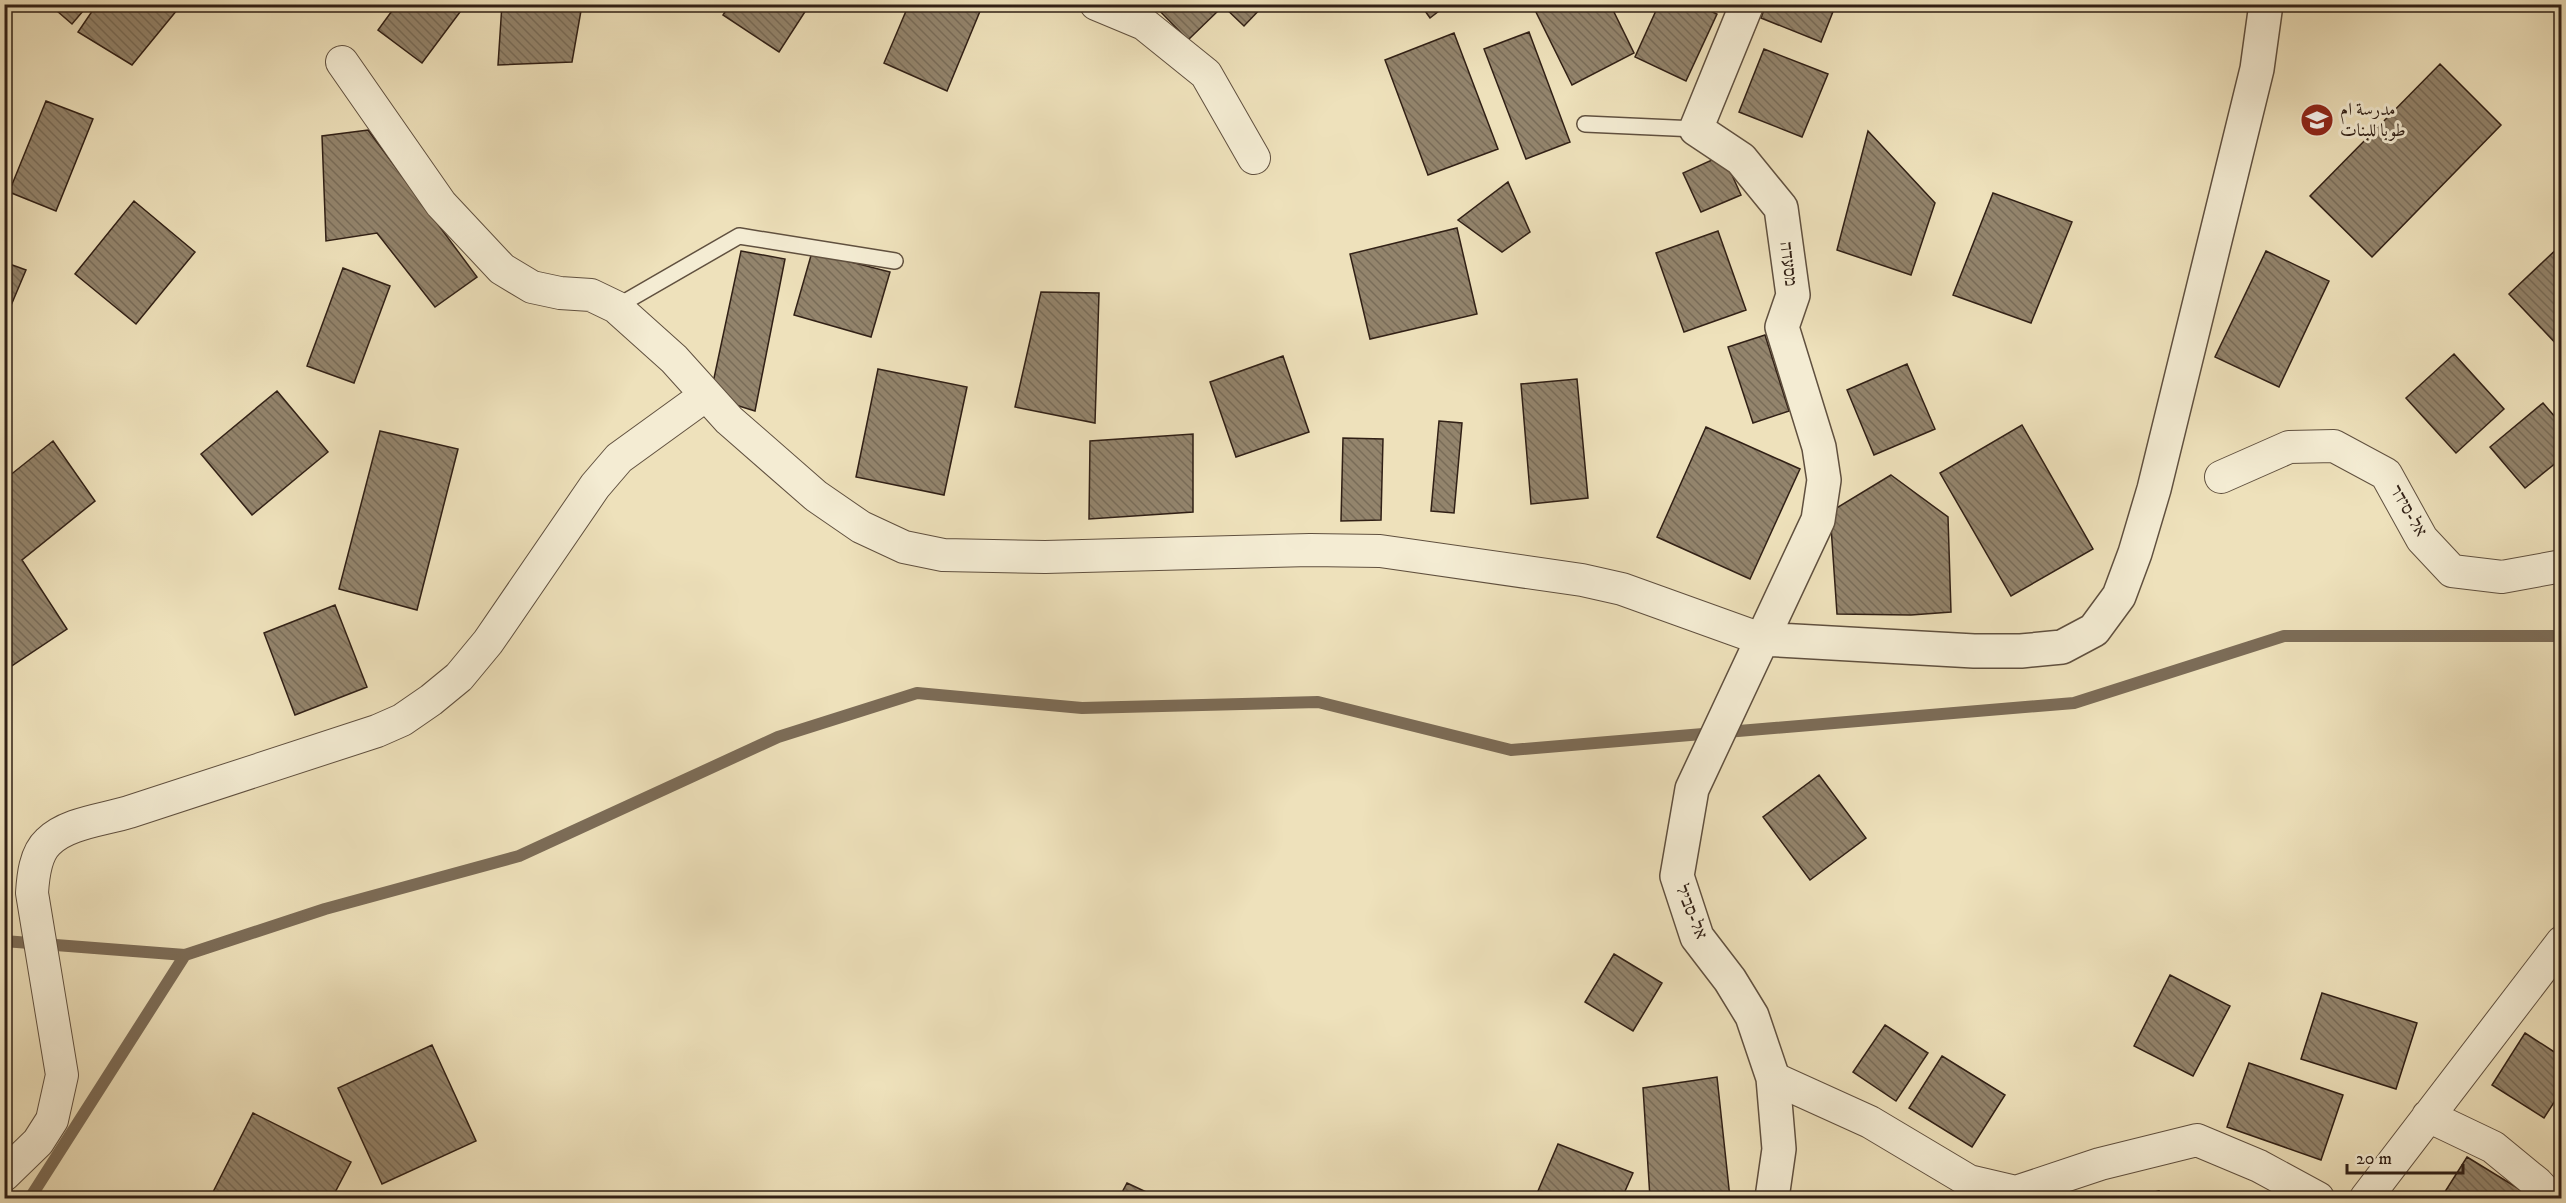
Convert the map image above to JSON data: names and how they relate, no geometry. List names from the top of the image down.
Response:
{
  "streets": {
    "street": ["מסעדה", "אל-סידר", "אל-סביל"]
  },
  "crossings": [
    ["מסעדה", "אל-סביל"]
  ],
  "places": {
    "school or university": ["مدرسة ام طوبا للبنات"]
  },
  "scale_bar": "20 m"
}
